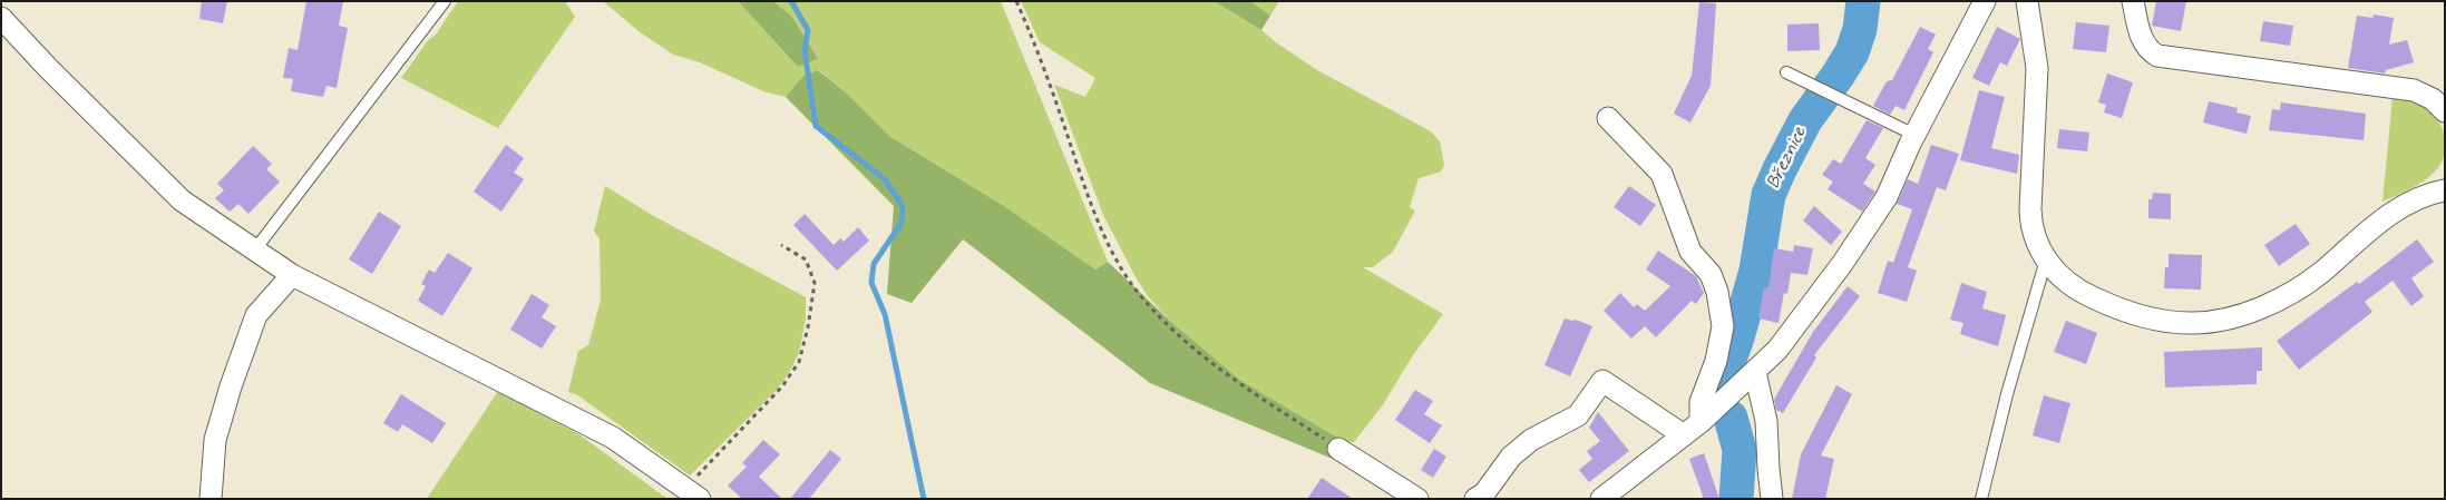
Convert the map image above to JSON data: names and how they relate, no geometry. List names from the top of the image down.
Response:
{
  "water": ["Březnice"]
}
